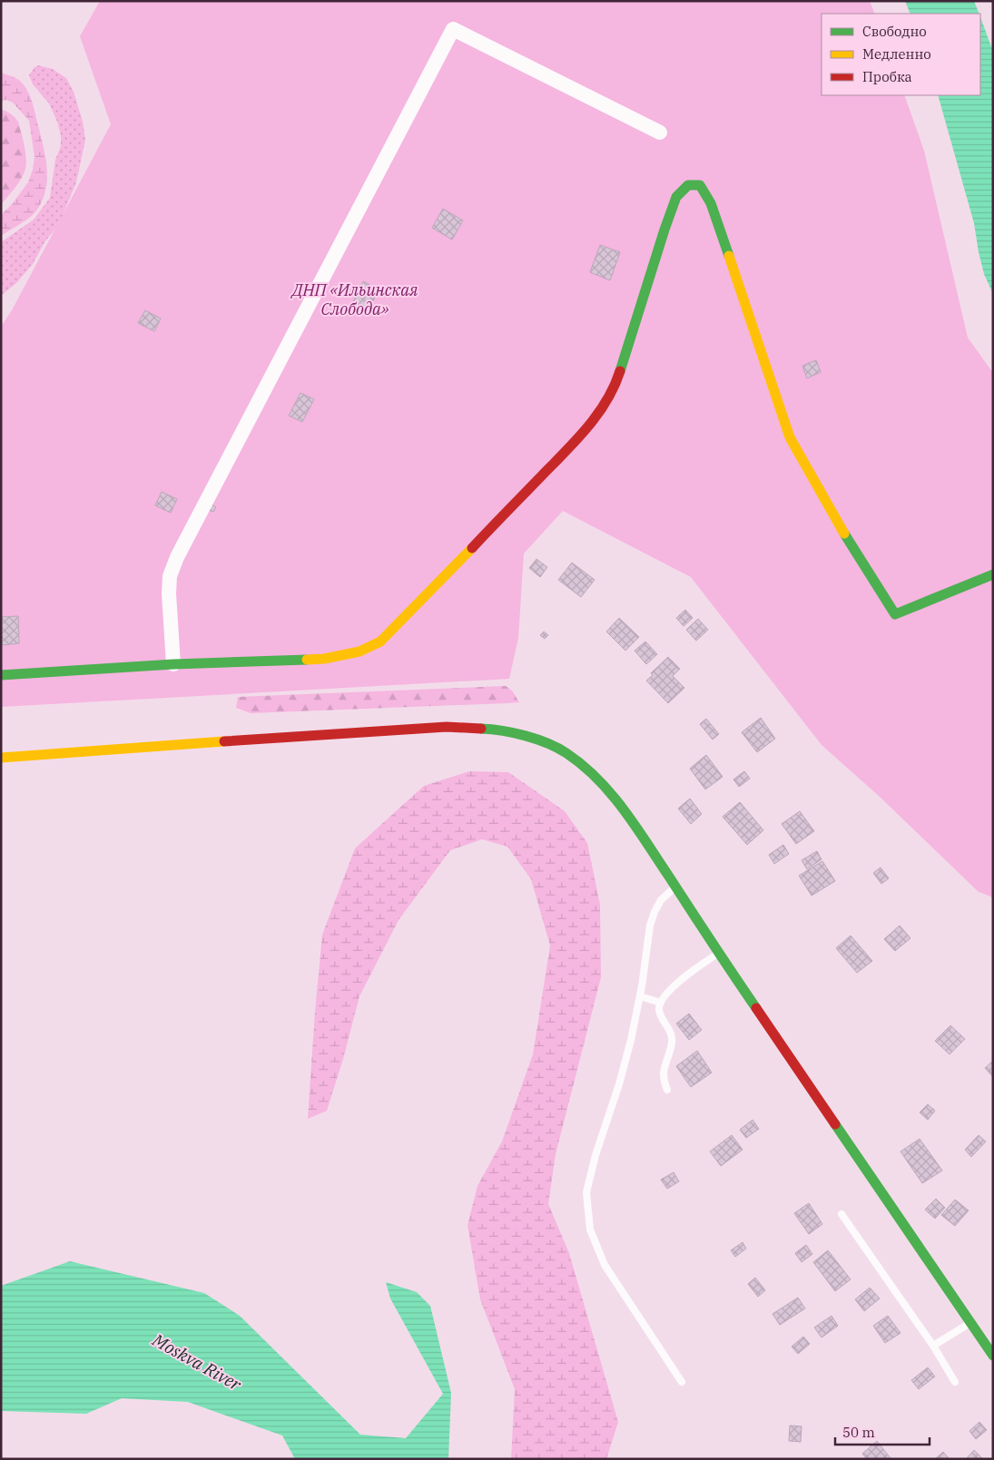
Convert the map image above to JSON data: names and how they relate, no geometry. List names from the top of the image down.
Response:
{
  "water": ["Moskva River"],
  "parks": ["ДНП «Ильинская Слобода»"],
  "legend": ["Свободно", "Медленно", "Пробка"],
  "scale_bar": "50 m"
}
